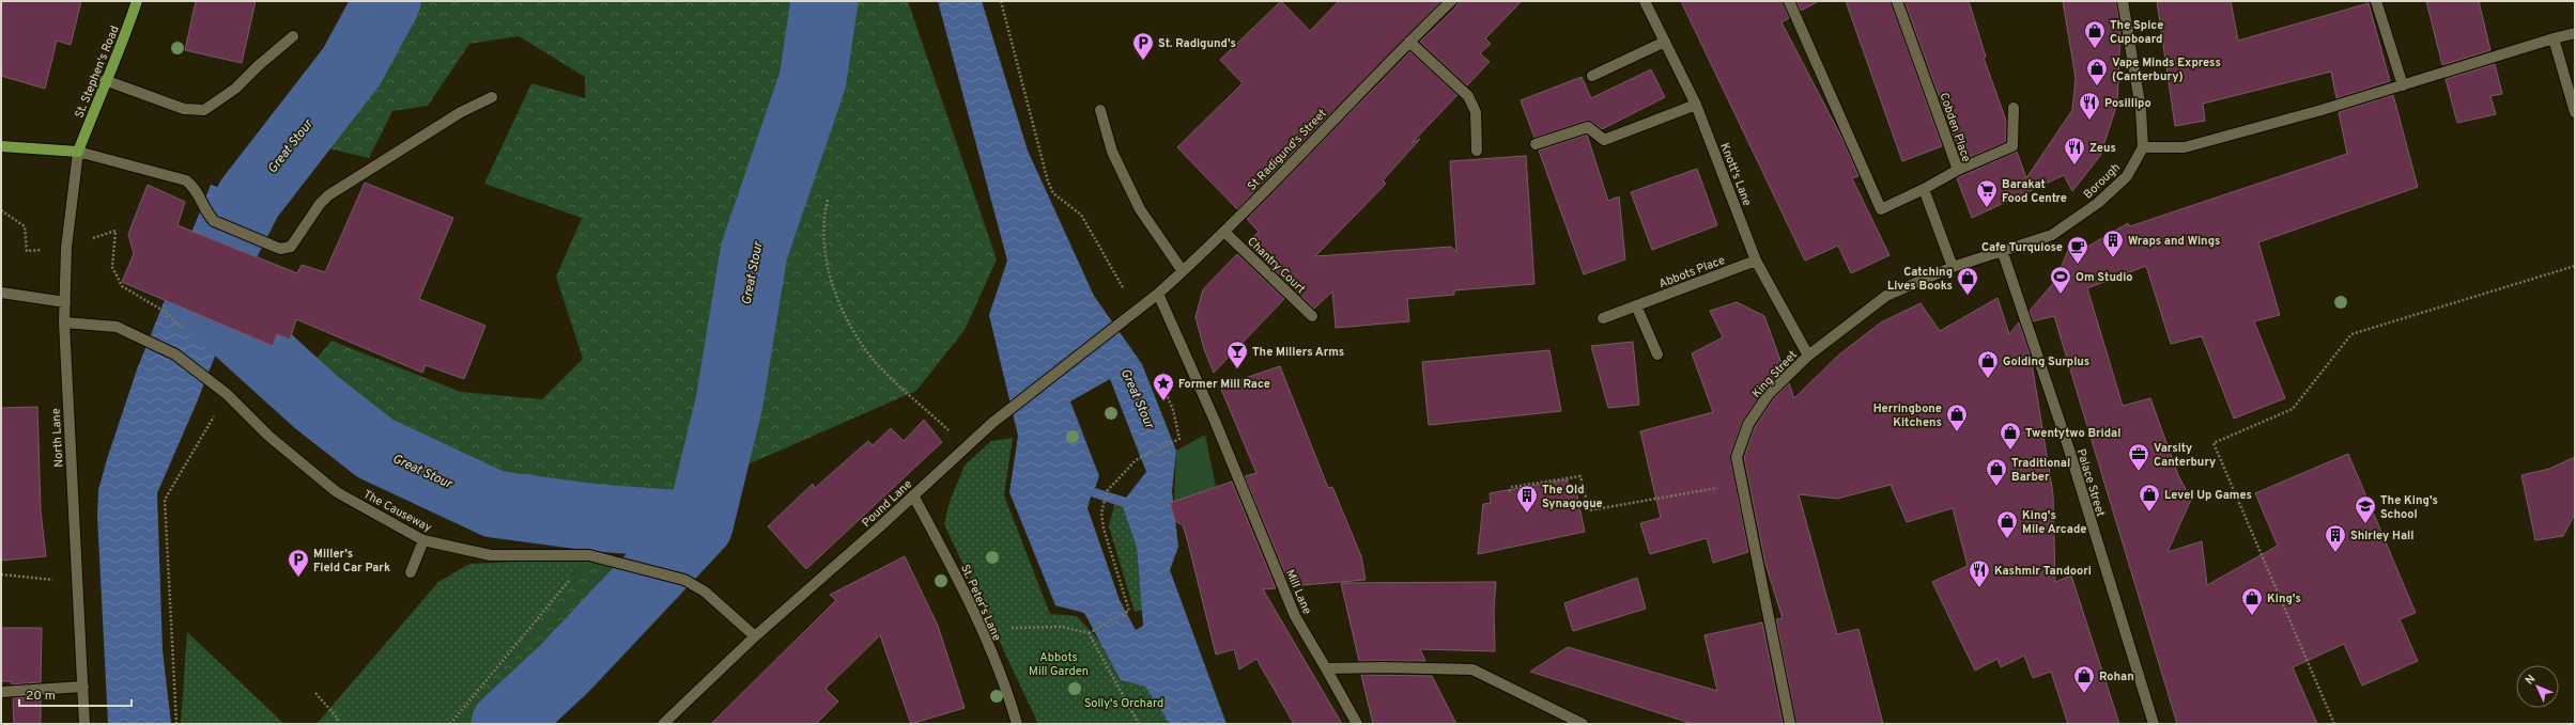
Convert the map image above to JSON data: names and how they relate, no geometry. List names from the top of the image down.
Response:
{
  "streets": {
    "main road": ["St. Stephen's Road"],
    "street": [
      "Cobden Place",
      "St Radigund's Street",
      "Knott's Lane",
      "Borough",
      "Chantry Court",
      "Abbots Place",
      "King Street",
      "North Lane",
      "Palace Street",
      "Pound Lane",
      "The Causeway",
      "Mill Lane",
      "St. Peter's Lane"
    ]
  },
  "crossings": [
    ["St. Stephen's Road", "North Lane"],
    ["St Radigund's Street", "Chantry Court"],
    ["St Radigund's Street", "Pound Lane"],
    ["St Radigund's Street", "Mill Lane"],
    ["Knott's Lane", "Abbots Place"],
    ["Knott's Lane", "King Street"],
    ["Borough", "King Street"],
    ["Borough", "Palace Street"],
    ["King Street", "Palace Street"],
    ["North Lane", "The Causeway"],
    ["Pound Lane", "The Causeway"],
    ["Pound Lane", "St. Peter's Lane"]
  ],
  "water": ["Great Stour"],
  "parks": ["Abbots Mill Garden", "Solly's Orchard"],
  "places": {
    "shop": [
      "The Spice Cupboard",
      "Vape Minds Express (Canterbury)",
      "Catching Lives Books",
      "Golding Surplus",
      "Herringbone Kitchens",
      "Twentytwo Bridal",
      "Traditional Barber",
      "Level Up Games",
      "King's Mile Arcade",
      "King's",
      "Rohan"
    ],
    "parking": ["St. Radigund's", "Miller's Field Car Park"],
    "restaurant": ["Posillipo", "Zeus", "Kashmir Tandoori"],
    "supermarket": ["Barakat Food Centre"],
    "building": ["Wraps and Wings", "The Old Synagogue", "Shirley Hall"],
    "cafe": ["Cafe Turquiose"],
    "sports": ["Om Studio"],
    "bar": ["The Millers Arms"],
    "place": ["Former Mill Race"],
    "office": ["Varsity Canterbury"],
    "school or university": ["The King's School"]
  },
  "scale_bar": "20 m",
  "north": "top left"
}
